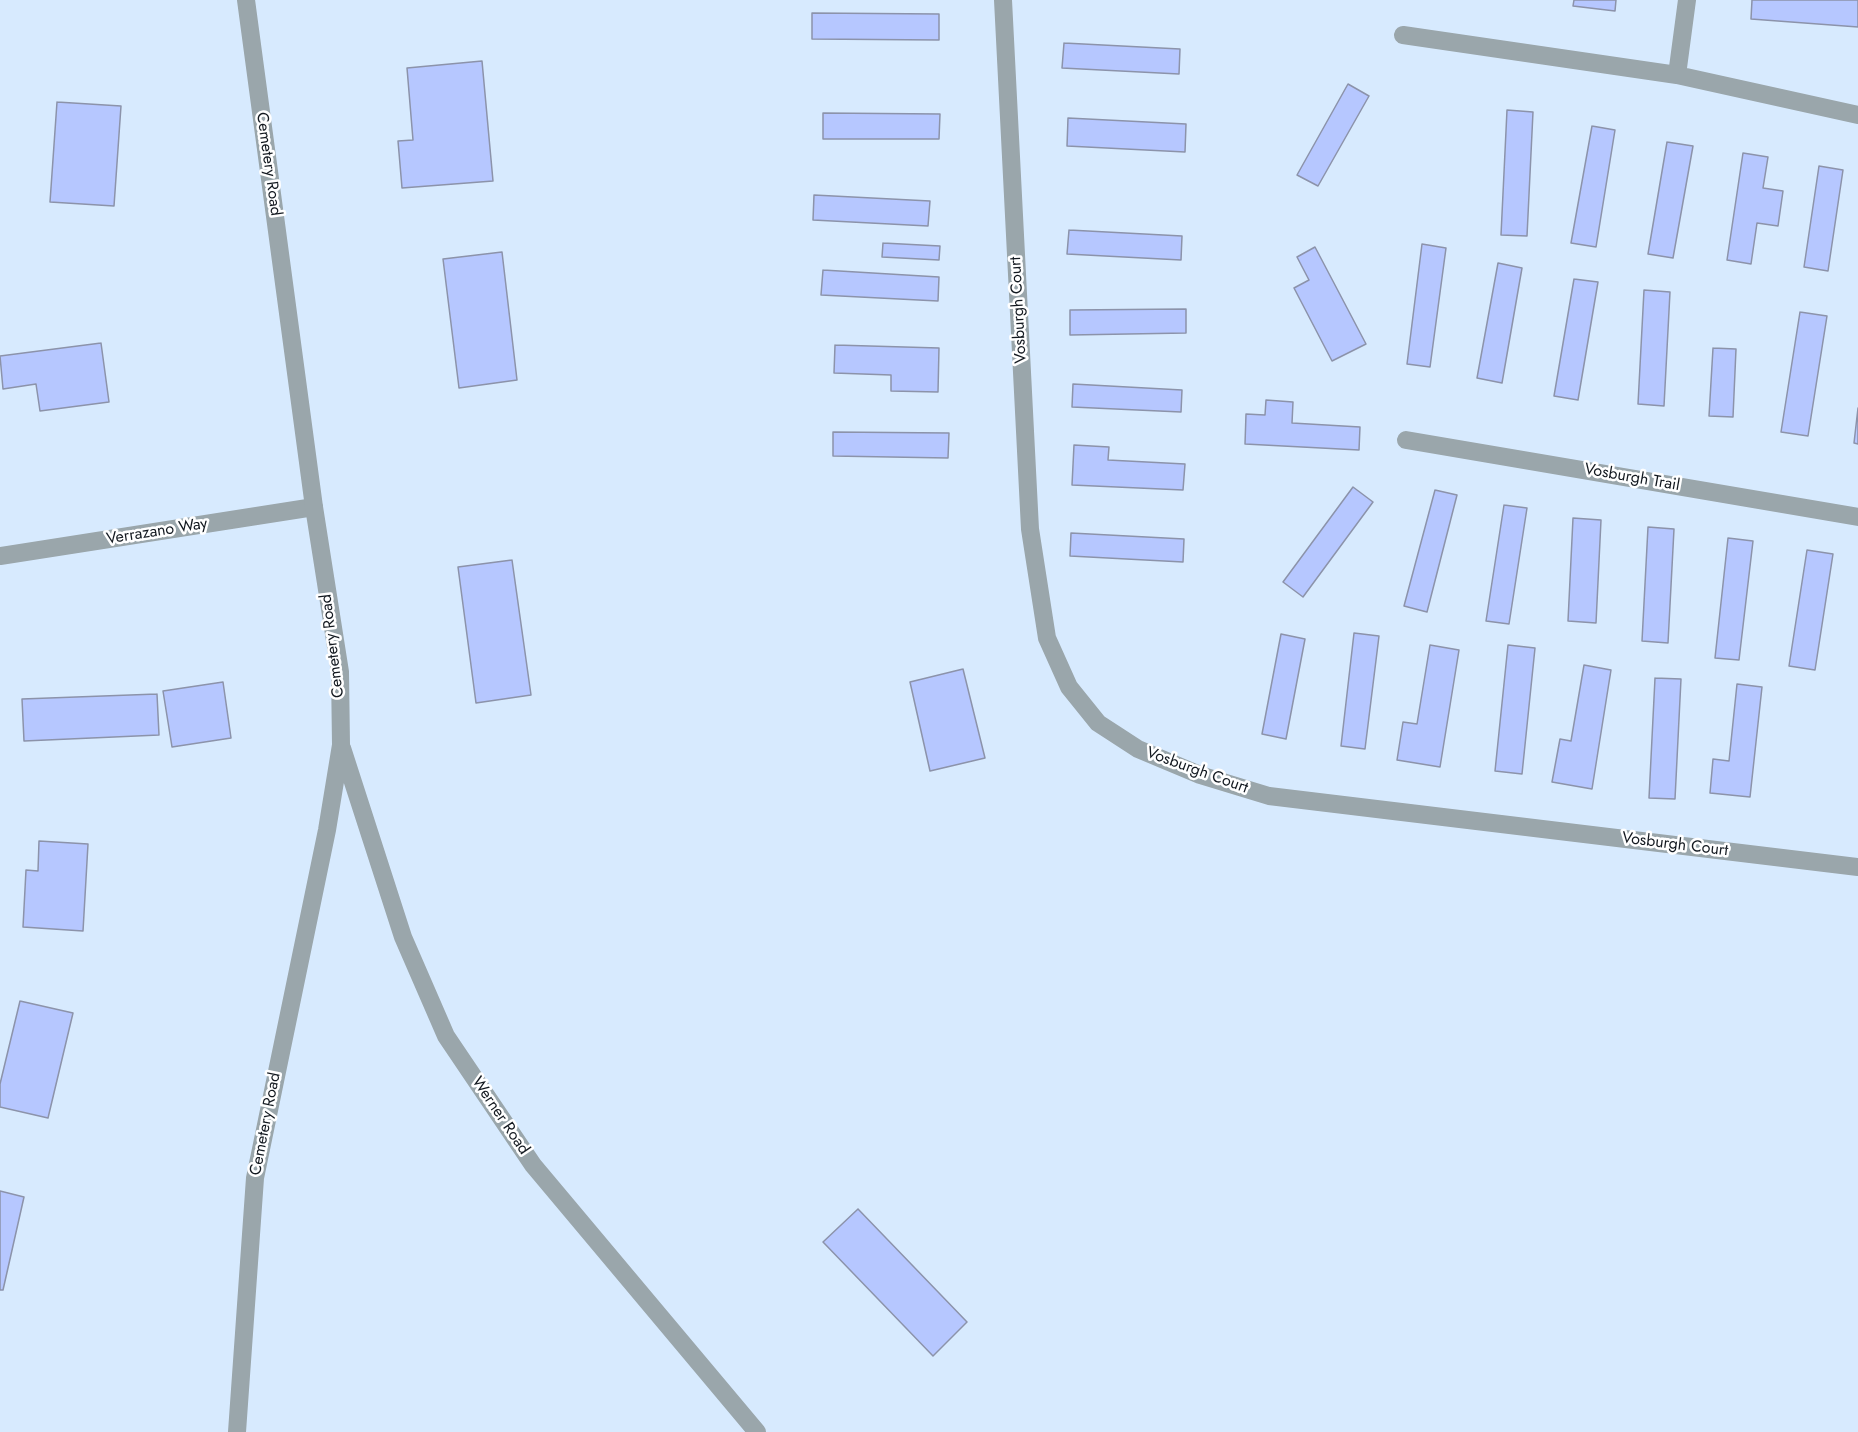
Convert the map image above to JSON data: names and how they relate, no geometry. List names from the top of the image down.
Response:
{
  "streets": {
    "street": [
      "Cemetery Road",
      "Vosburgh Court",
      "Vosburgh Trail",
      "Verrazano Way",
      "Werner Road"
    ]
  },
  "crossings": [
    ["Cemetery Road", "Verrazano Way"],
    ["Cemetery Road", "Werner Road"]
  ]
}
